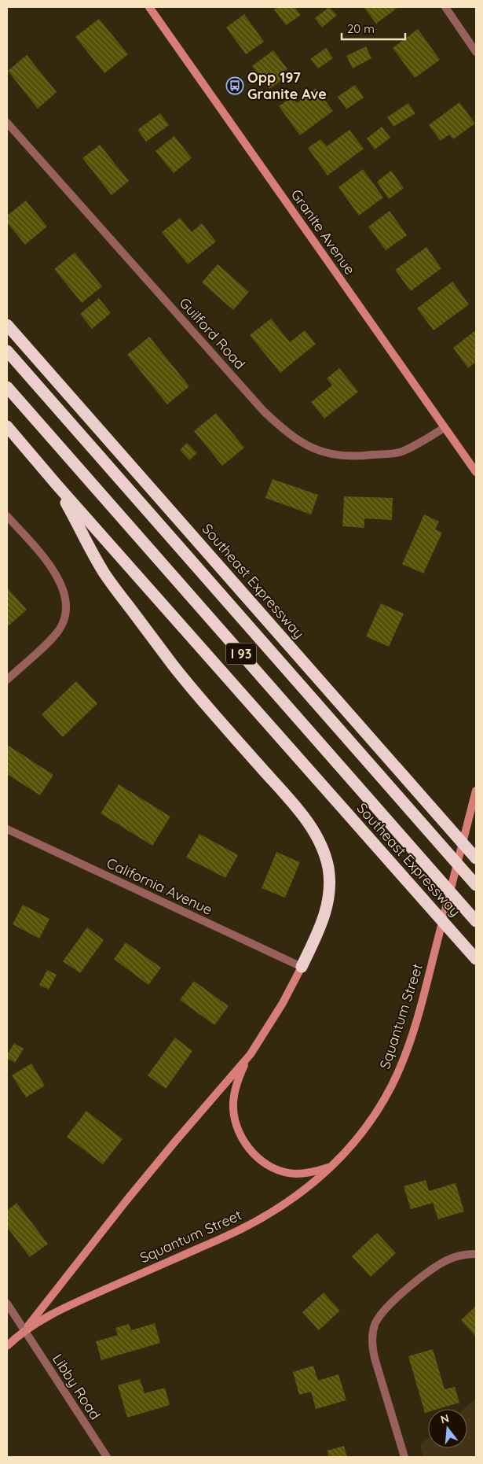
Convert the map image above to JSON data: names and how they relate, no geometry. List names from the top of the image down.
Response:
{
  "streets": {
    "highway": ["Southeast Expressway", "I 93"],
    "main road": ["Granite Avenue", "Squantum Street"],
    "street": ["Guilford Road", "California Avenue", "Libby Road"]
  },
  "crossings": [
    ["Granite Avenue", "Guilford Road"],
    ["California Avenue", "Squantum Street"],
    ["Squantum Street", "Libby Road"]
  ],
  "places": {
    "bus stop": ["Opp 197 Granite Ave"]
  },
  "scale_bar": "20 m",
  "north": "top"
}
